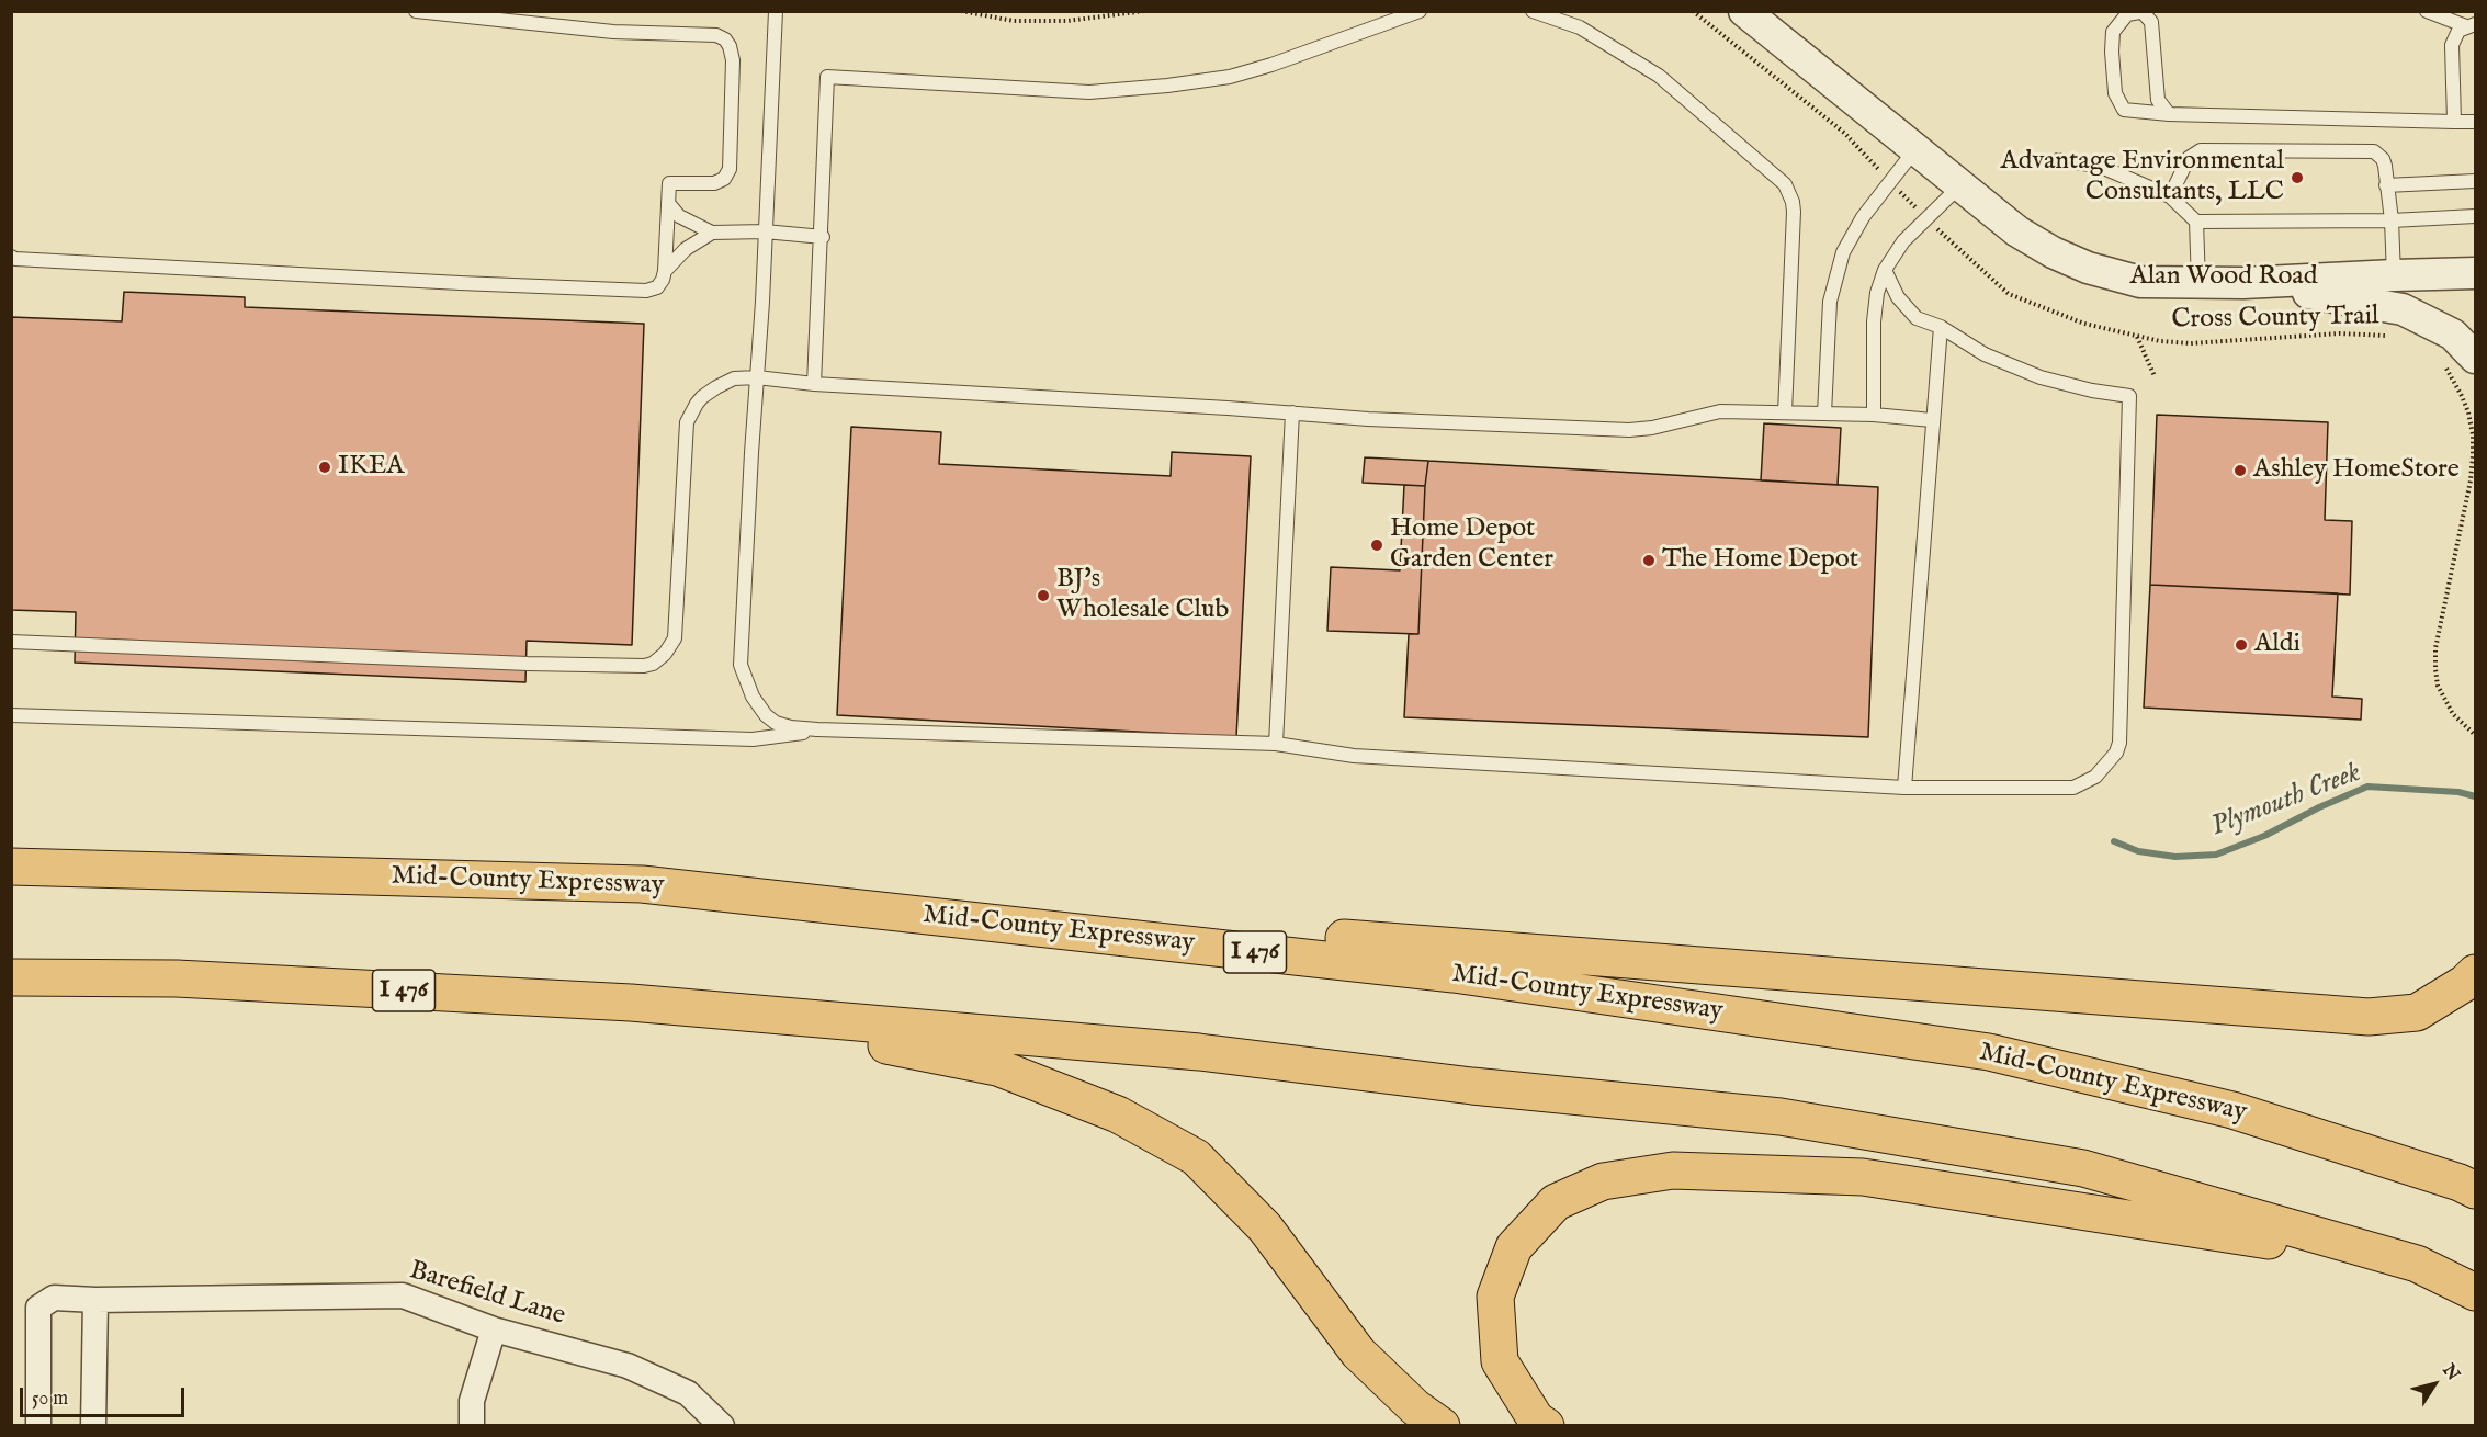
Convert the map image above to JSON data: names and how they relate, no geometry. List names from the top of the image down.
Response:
{
  "streets": {
    "highway": ["Mid-County Expressway", "I 476"],
    "street": ["Alan Wood Road", "Barefield Lane"],
    "path": ["Cross County Trail"]
  },
  "water": ["Plymouth Creek"],
  "places": [
    "Advantage Environmental Consultants, LLC",
    "IKEA",
    "Ashley HomeStore",
    "Home Depot Garden Center",
    "The Home Depot",
    "BJ's Wholesale Club",
    "Aldi"
  ],
  "scale_bar": "50 m",
  "north": "top right"
}
